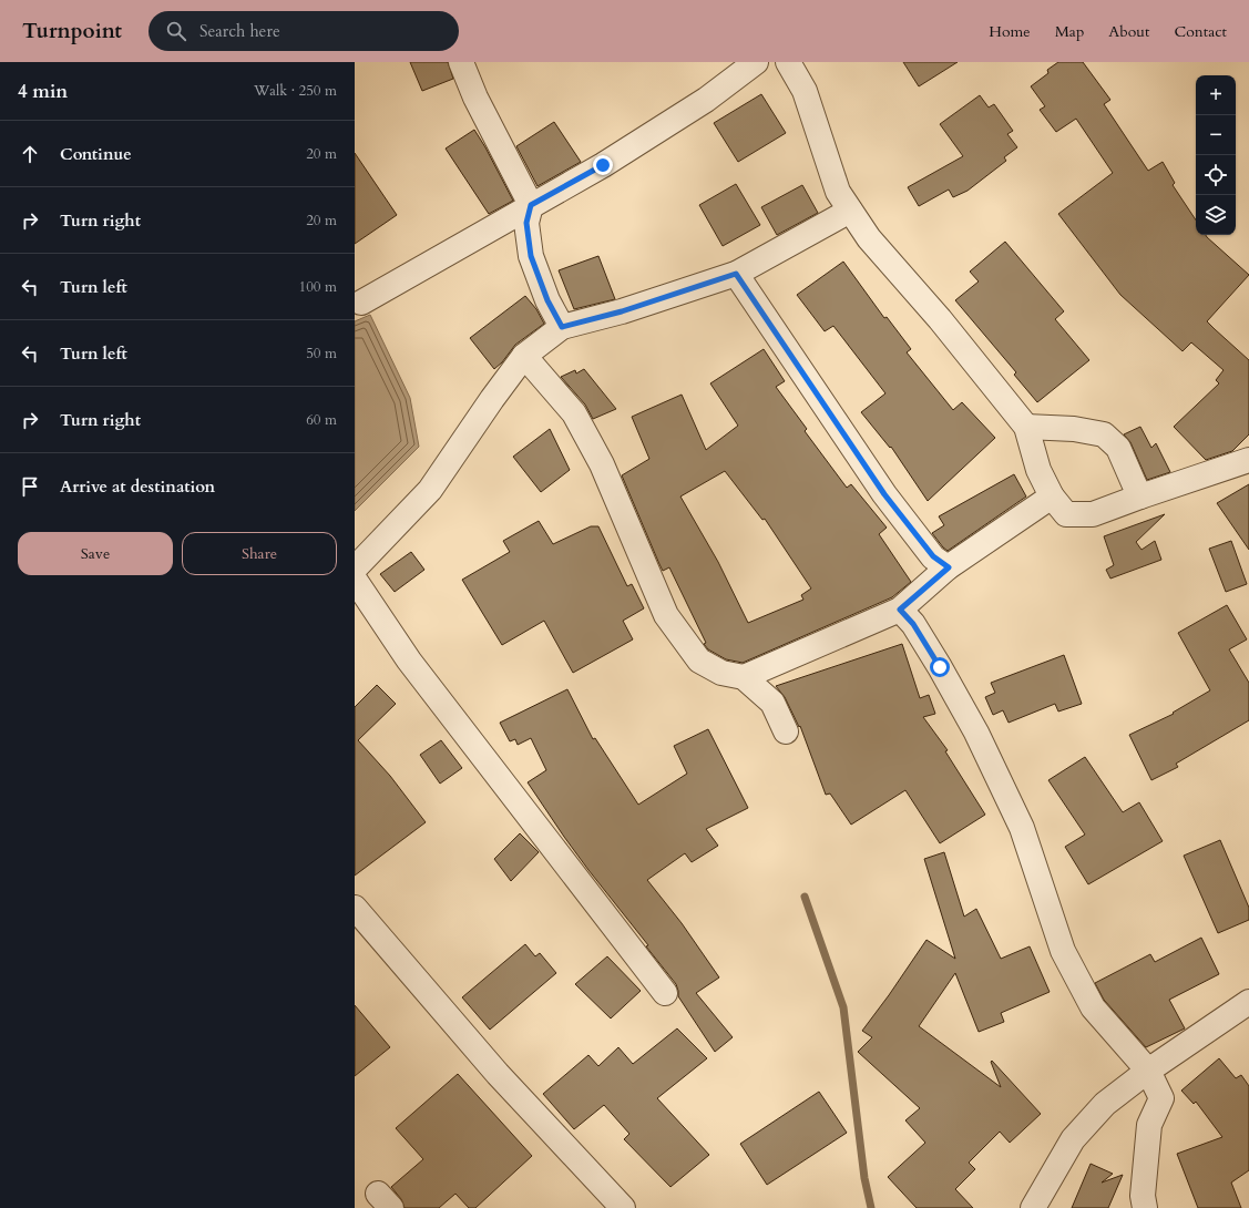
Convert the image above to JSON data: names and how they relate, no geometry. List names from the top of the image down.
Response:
{
  "page": {
    "header": "Turnpoint",
    "search": "Search here",
    "nav": [
      "Home",
      "Map",
      "About",
      "Contact"
    ],
    "heading": ["4 min", "Walk · 250 m"],
    "map_buttons": ["+", "−"],
    "list": [
      ["Continue", "20 m"],
      ["Turn right", "20 m"],
      ["Turn left", "100 m"],
      ["Turn left", "50 m"],
      ["Turn right", "60 m"],
      "Arrive at destination"
    ],
    "buttons": ["Save", "Share"]
  }
}
